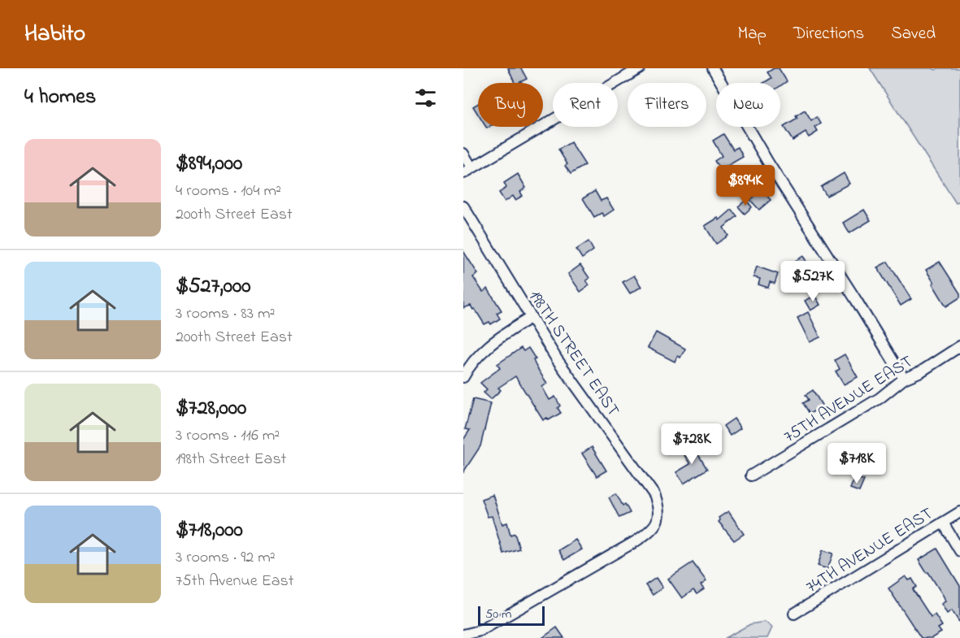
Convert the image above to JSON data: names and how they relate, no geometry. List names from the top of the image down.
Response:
{
  "streets": {
    "street": ["198TH STREET EAST", "75TH AVENUE EAST", "74TH AVENUE EAST"]
  },
  "scale_bar": "50 m",
  "page": {
    "header": "Habito",
    "nav": ["Map", "Directions", "Saved"],
    "heading": "4 homes",
    "chip": [
      "Buy",
      "Rent",
      "Filters",
      "New"
    ],
    "list": [
      {
        "name": "$894,000",
        "note": "4 rooms · 104 m² · 200th Street East"
      },
      {
        "name": "$527,000",
        "note": "3 rooms · 83 m² · 200th Street East"
      },
      {
        "name": "$728,000",
        "note": "3 rooms · 116 m² · 198th Street East"
      },
      {
        "name": "$718,000",
        "note": "3 rooms · 92 m² · 75th Avenue East"
      }
    ],
    "price": [
      "$894K",
      "$527K",
      "$728K",
      "$718K"
    ],
    "scale": "50 m"
  }
}
